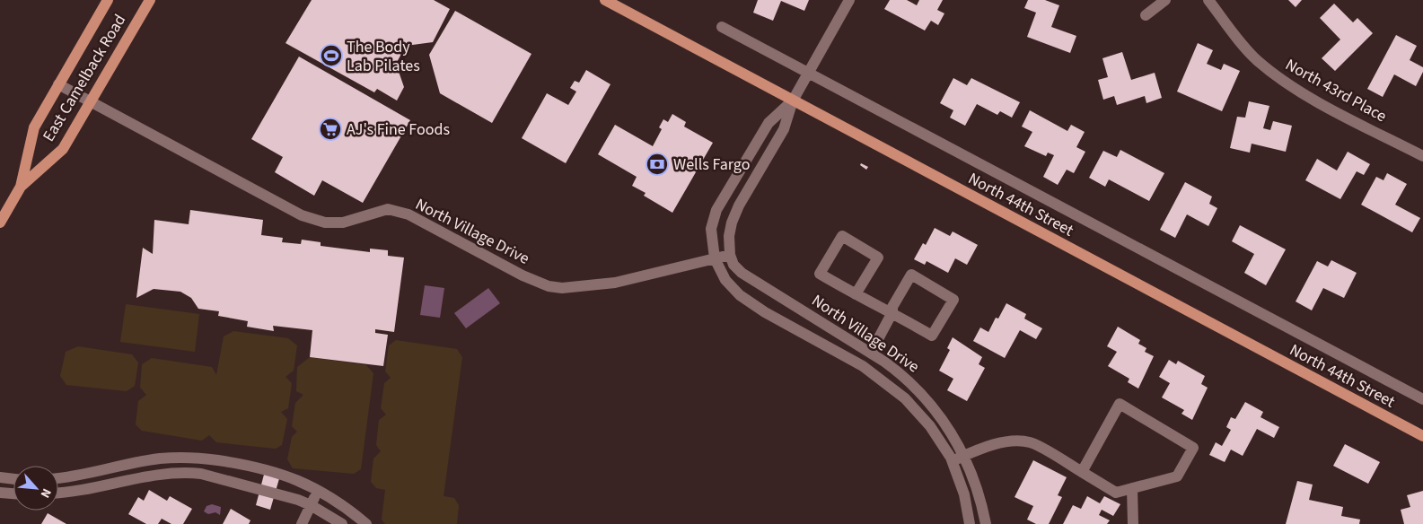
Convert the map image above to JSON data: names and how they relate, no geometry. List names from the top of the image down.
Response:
{
  "streets": {
    "main road": ["East Camelback Road", "North 44th Street"],
    "street": ["North 43rd Place", "North Village Drive"]
  },
  "crossings": [
    ["East Camelback Road", "North Village Drive"]
  ],
  "places": {
    "sports": ["The Body Lab Pilates"],
    "supermarket": ["AJ's Fine Foods"],
    "bank": ["Wells Fargo"]
  },
  "north": "bottom right"
}
